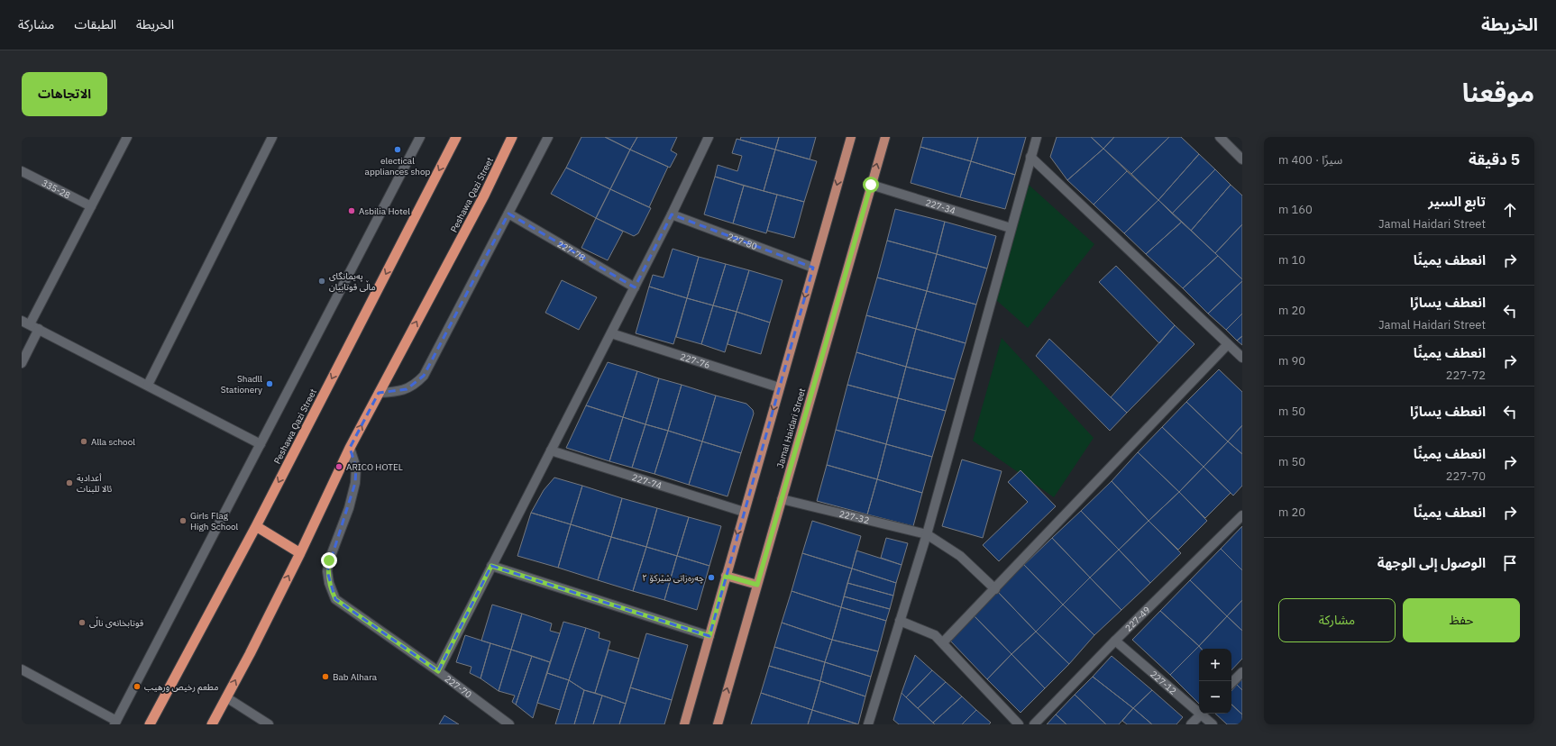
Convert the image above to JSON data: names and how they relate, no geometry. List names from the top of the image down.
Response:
{
  "streets": {
    "highway": ["Peshawa Qazi Street"],
    "main road": ["Jamal Haidari Street"],
    "street": [
      "335-28",
      "227-34",
      "227-80",
      "227-78",
      "227-76",
      "227-74",
      "227-32",
      "227-49",
      "227-12",
      "227-70"
    ]
  },
  "crossings": [
    ["Peshawa Qazi Street", "227-70"],
    ["227-34", "Jamal Haidari Street"],
    ["Jamal Haidari Street", "227-32"],
    ["227-49", "227-12"]
  ],
  "places": [
    "electical appliances shop",
    "Asbilia Hotel",
    "پەیمانگای ماڵی قوتابیان",
    "Shadll Stationery",
    "Alla school",
    "ARICO HOTEL",
    "أعدادية ئالا للبنات",
    "Girls Flag High School",
    "چەرەزاتی شێرکۆ ٢",
    "قوتابخانەی ناڵی",
    "Bab Alhara",
    "مطعم رخيص ورهيب"
  ],
  "page": {
    "header": "الخريطة",
    "nav": ["الخريطة", "الطبقات", "مشاركة"],
    "title": "موقعنا",
    "buttons": [
      "الاتجاهات",
      ["حفظ", "مشاركة"]
    ],
    "heading": ["5 دقيقة", "سيرًا · 400 m"],
    "list": [
      ["تابع السير", "Jamal Haidari Street", "160 m"],
      ["انعطف يمينًا", "10 m"],
      ["انعطف يسارًا", "Jamal Haidari Street", "20 m"],
      ["انعطف يمينًا", "227-72", "90 m"],
      ["انعطف يسارًا", "50 m"],
      ["انعطف يمينًا", "227-70", "50 m"],
      ["انعطف يمينًا", "20 m"],
      "الوصول إلى الوجهة"
    ],
    "map_buttons": ["+", "−"]
  }
}
